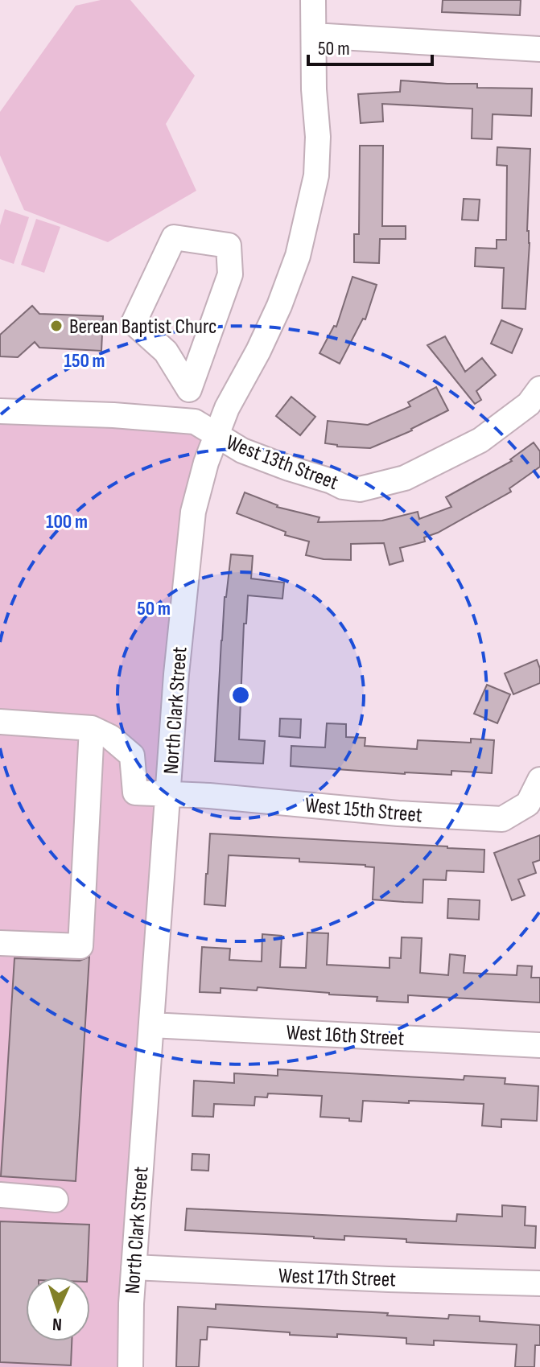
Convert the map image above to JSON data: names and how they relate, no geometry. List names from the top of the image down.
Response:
{
  "streets": {
    "street": [
      "West 13th Street",
      "North Clark Street",
      "West 15th Street",
      "West 16th Street",
      "West 17th Street"
    ]
  },
  "crossings": [
    ["West 13th Street", "North Clark Street"],
    ["North Clark Street", "West 15th Street"],
    ["North Clark Street", "West 16th Street"],
    ["North Clark Street", "West 17th Street"]
  ],
  "places": ["Berean Baptist Churc"],
  "scale_bar": "50 m",
  "north": "bottom",
  "rings": ["150 m", "100 m", "50 m"]
}
